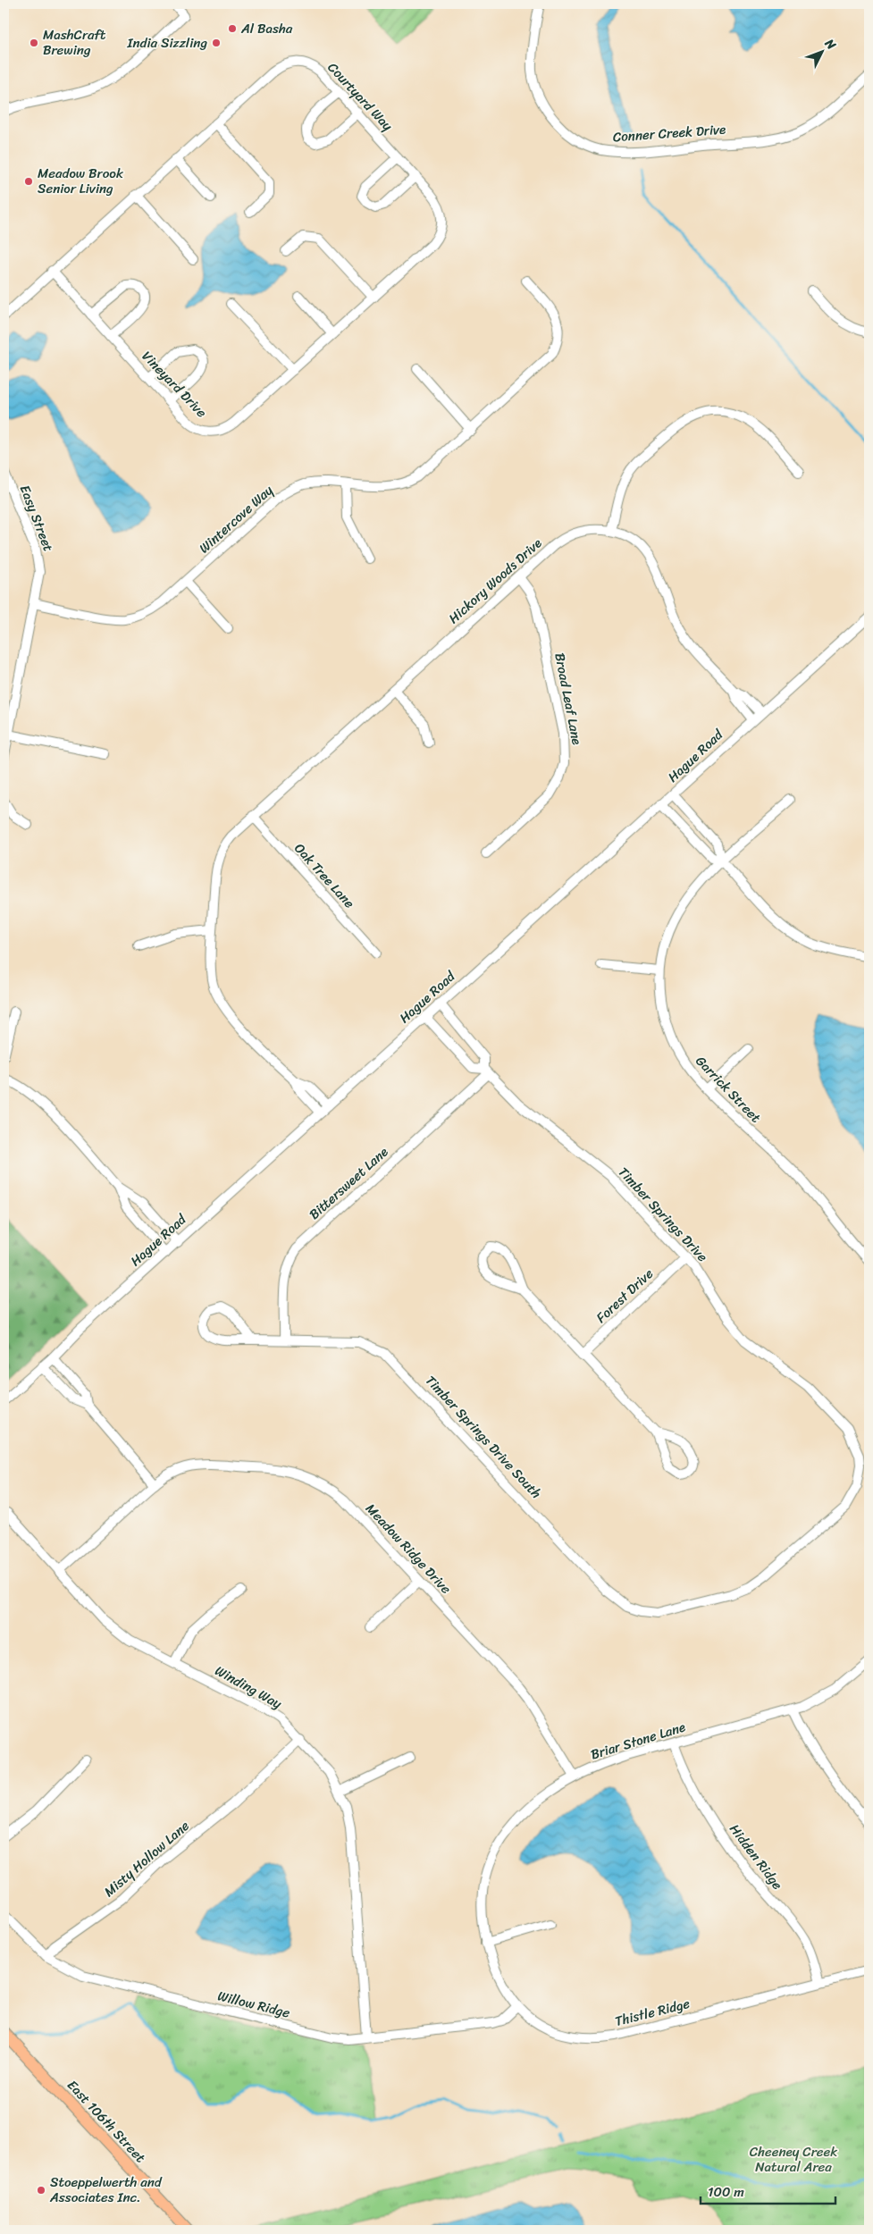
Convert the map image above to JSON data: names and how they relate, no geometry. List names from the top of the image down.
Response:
{
  "streets": {
    "main road": ["East 106th Street"],
    "street": [
      "Courtyard Way",
      "Conner Creek Drive",
      "Vineyard Drive",
      "Easy Street",
      "Wintercove Way",
      "Hickory Woods Drive",
      "Broad Leaf Lane",
      "Hague Road",
      "Oak Tree Lane",
      "Garrick Street",
      "Bittersweet Lane",
      "Timber Springs Drive",
      "Forest Drive",
      "Timber Springs Drive South",
      "Meadow Ridge Drive",
      "Winding Way",
      "Briar Stone Lane",
      "Hidden Ridge",
      "Misty Hollow Lane",
      "Willow Ridge",
      "Thistle Ridge"
    ]
  },
  "crossings": [
    ["Courtyard Way", "Vineyard Drive"],
    ["Easy Street", "Wintercove Way"],
    ["Hickory Woods Drive", "Broad Leaf Lane"],
    ["Hickory Woods Drive", "Hague Road"],
    ["Hickory Woods Drive", "Oak Tree Lane"],
    ["Hague Road", "Timber Springs Drive"],
    ["Bittersweet Lane", "Timber Springs Drive"],
    ["Bittersweet Lane", "Timber Springs Drive South"],
    ["Timber Springs Drive", "Forest Drive"],
    ["Timber Springs Drive", "Timber Springs Drive South"],
    ["Meadow Ridge Drive", "Winding Way"],
    ["Meadow Ridge Drive", "Briar Stone Lane"],
    ["Winding Way", "Misty Hollow Lane"],
    ["Winding Way", "Willow Ridge"],
    ["Briar Stone Lane", "Hidden Ridge"],
    ["Briar Stone Lane", "Thistle Ridge"],
    ["Hidden Ridge", "Thistle Ridge"],
    ["Misty Hollow Lane", "Willow Ridge"],
    ["Willow Ridge", "Thistle Ridge"]
  ],
  "parks": ["Cheeney Creek Natural Area"],
  "places": [
    "Al Basha",
    "MashCraft Brewing",
    "India Sizzling",
    "Meadow Brook Senior Living",
    "Stoeppelwerth and Associates Inc."
  ],
  "scale_bar": "100 m",
  "north": "top right"
}
